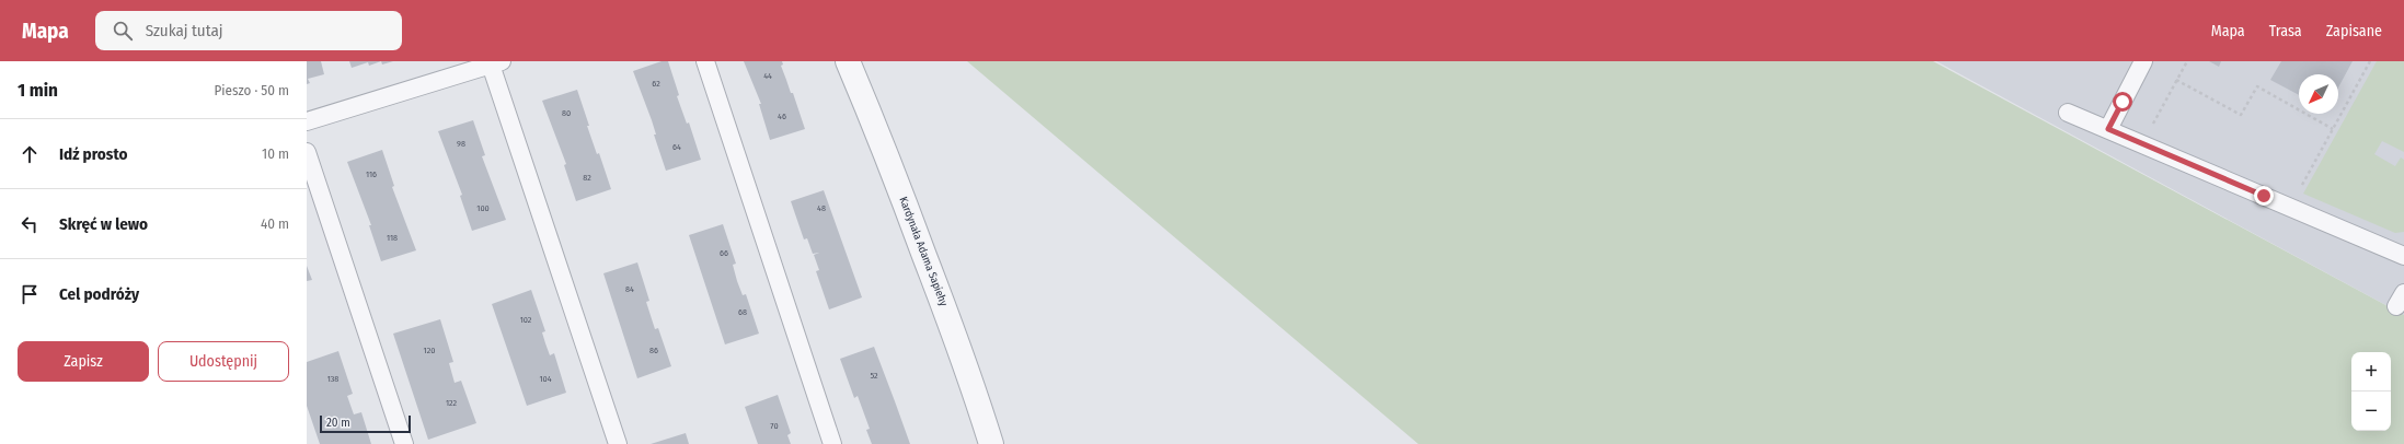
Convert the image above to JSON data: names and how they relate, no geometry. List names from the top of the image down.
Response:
{
  "streets": {
    "street": ["Kardynała Adama Sapiehy"]
  },
  "house_numbers": [
    "44",
    "62",
    "80",
    "46",
    "98",
    "64",
    "116",
    "82",
    "100",
    "48",
    "118",
    "66",
    "84",
    "68",
    "102",
    "120",
    "86",
    "52",
    "138",
    "104",
    "122",
    "70"
  ],
  "scale_bar": "20 m",
  "north": "bottom left",
  "page": {
    "header": "Mapa",
    "search": "Szukaj tutaj",
    "nav": ["Mapa", "Trasa", "Zapisane"],
    "heading": ["1 min", "Pieszo · 50 m"],
    "list": [
      ["Idź prosto", "10 m"],
      ["Skręć w lewo", "40 m"],
      "Cel podróży"
    ],
    "buttons": ["Zapisz", "Udostępnij"],
    "map_buttons": ["+", "−"],
    "scale": "20 m"
  }
}
